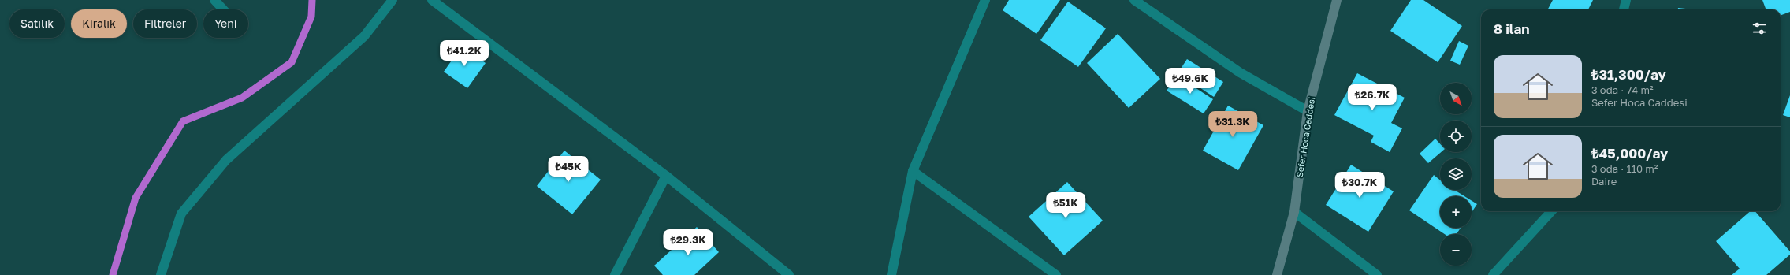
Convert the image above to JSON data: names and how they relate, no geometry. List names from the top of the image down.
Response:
{
  "streets": {
    "street": ["Sefer Hoca Caddesi"]
  },
  "north": "bottom right",
  "page": {
    "chip": [
      "Satılık",
      "Kiralık",
      "Filtreler",
      "Yeni"
    ],
    "heading": "8 ilan",
    "price": [
      "₺41.2K",
      "₺49.6K",
      "₺26.7K",
      "₺31.3K",
      "₺45K",
      "₺30.7K",
      "₺51K",
      "₺29.3K"
    ],
    "list": [
      {
        "name": "₺31,300/ay",
        "note": "3 oda · 74 m² · Sefer Hoca Caddesi"
      },
      {
        "name": "₺45,000/ay",
        "note": "3 oda · 110 m² · Daire"
      }
    ],
    "map_buttons": ["+", "−"]
  }
}
